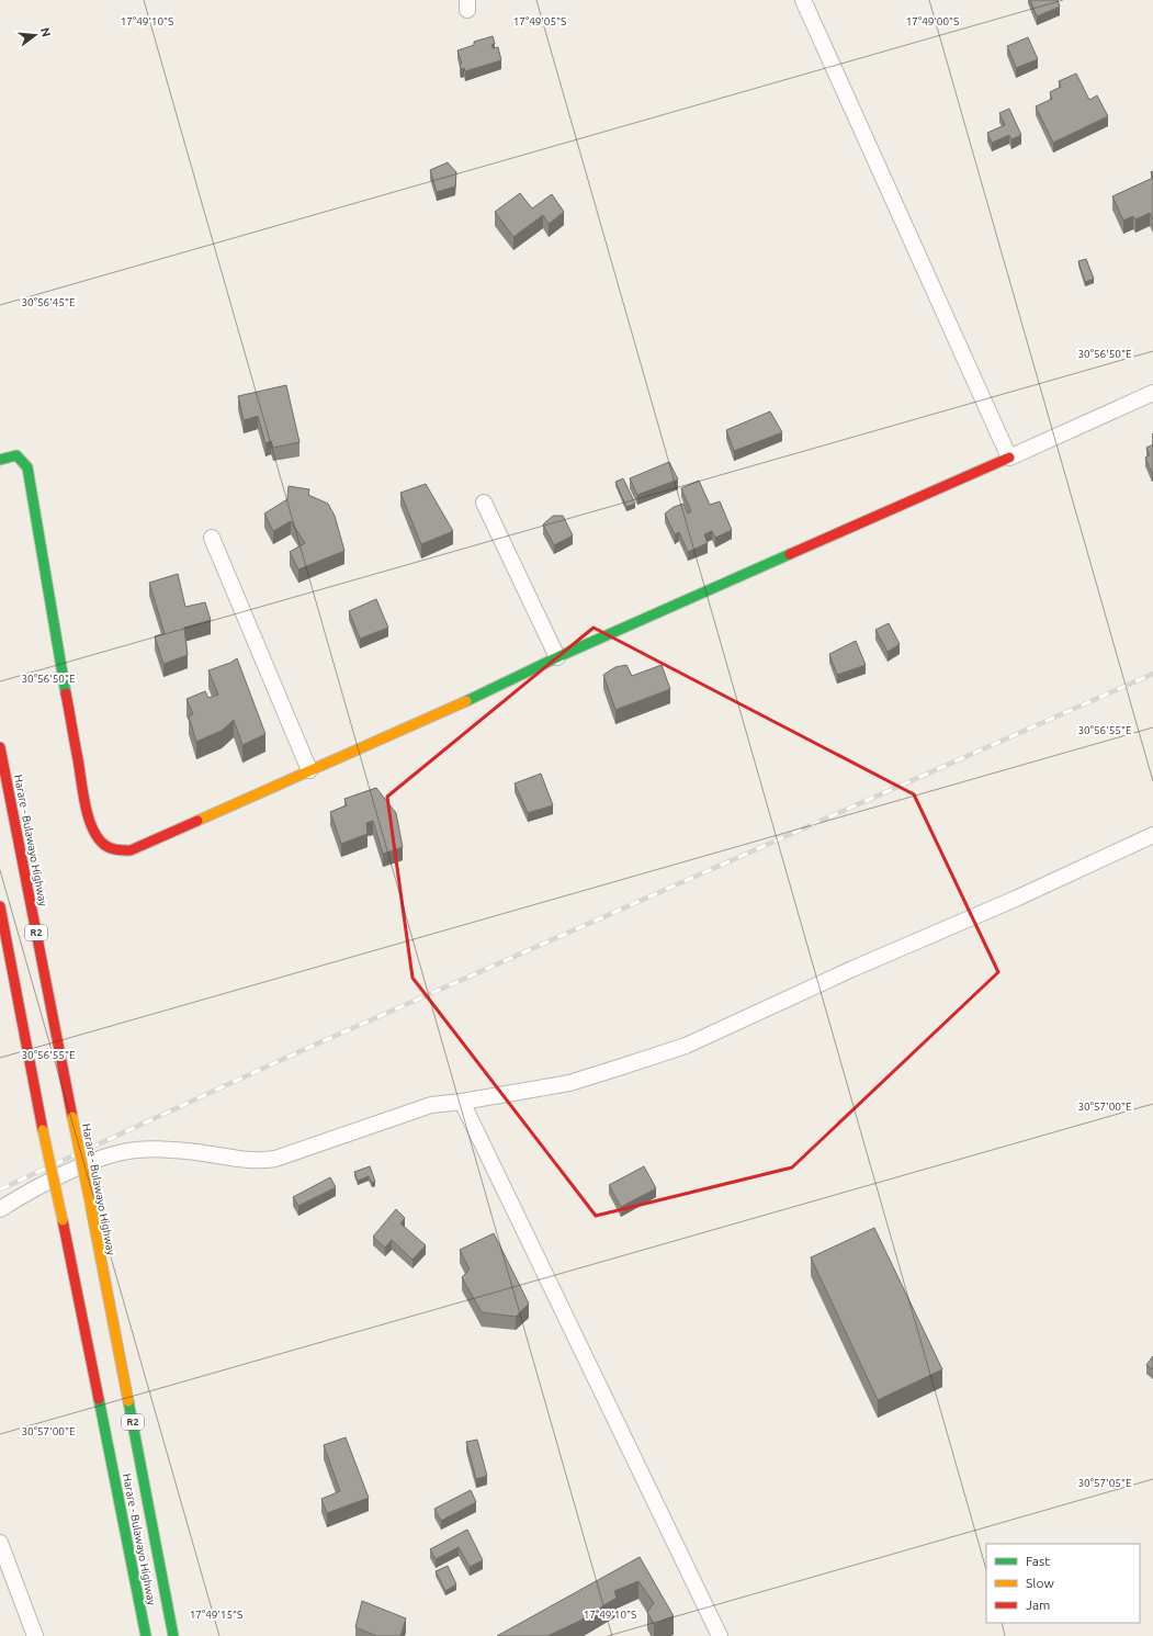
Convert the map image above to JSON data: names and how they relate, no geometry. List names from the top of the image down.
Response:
{
  "streets": {
    "main road": ["Harare - Bulawayo Highway", "R2"]
  },
  "legend": ["Fast", "Slow", "Jam"],
  "north": "right",
  "coordinates": [
    "17°49'10\"S",
    "17°49'05\"S",
    "17°49'00\"S",
    "30°56'45\"E",
    "30°56'50\"E",
    "30°56'55\"E",
    "30°57'00\"E",
    "30°57'05\"E",
    "17°49'15\"S"
  ]
}
